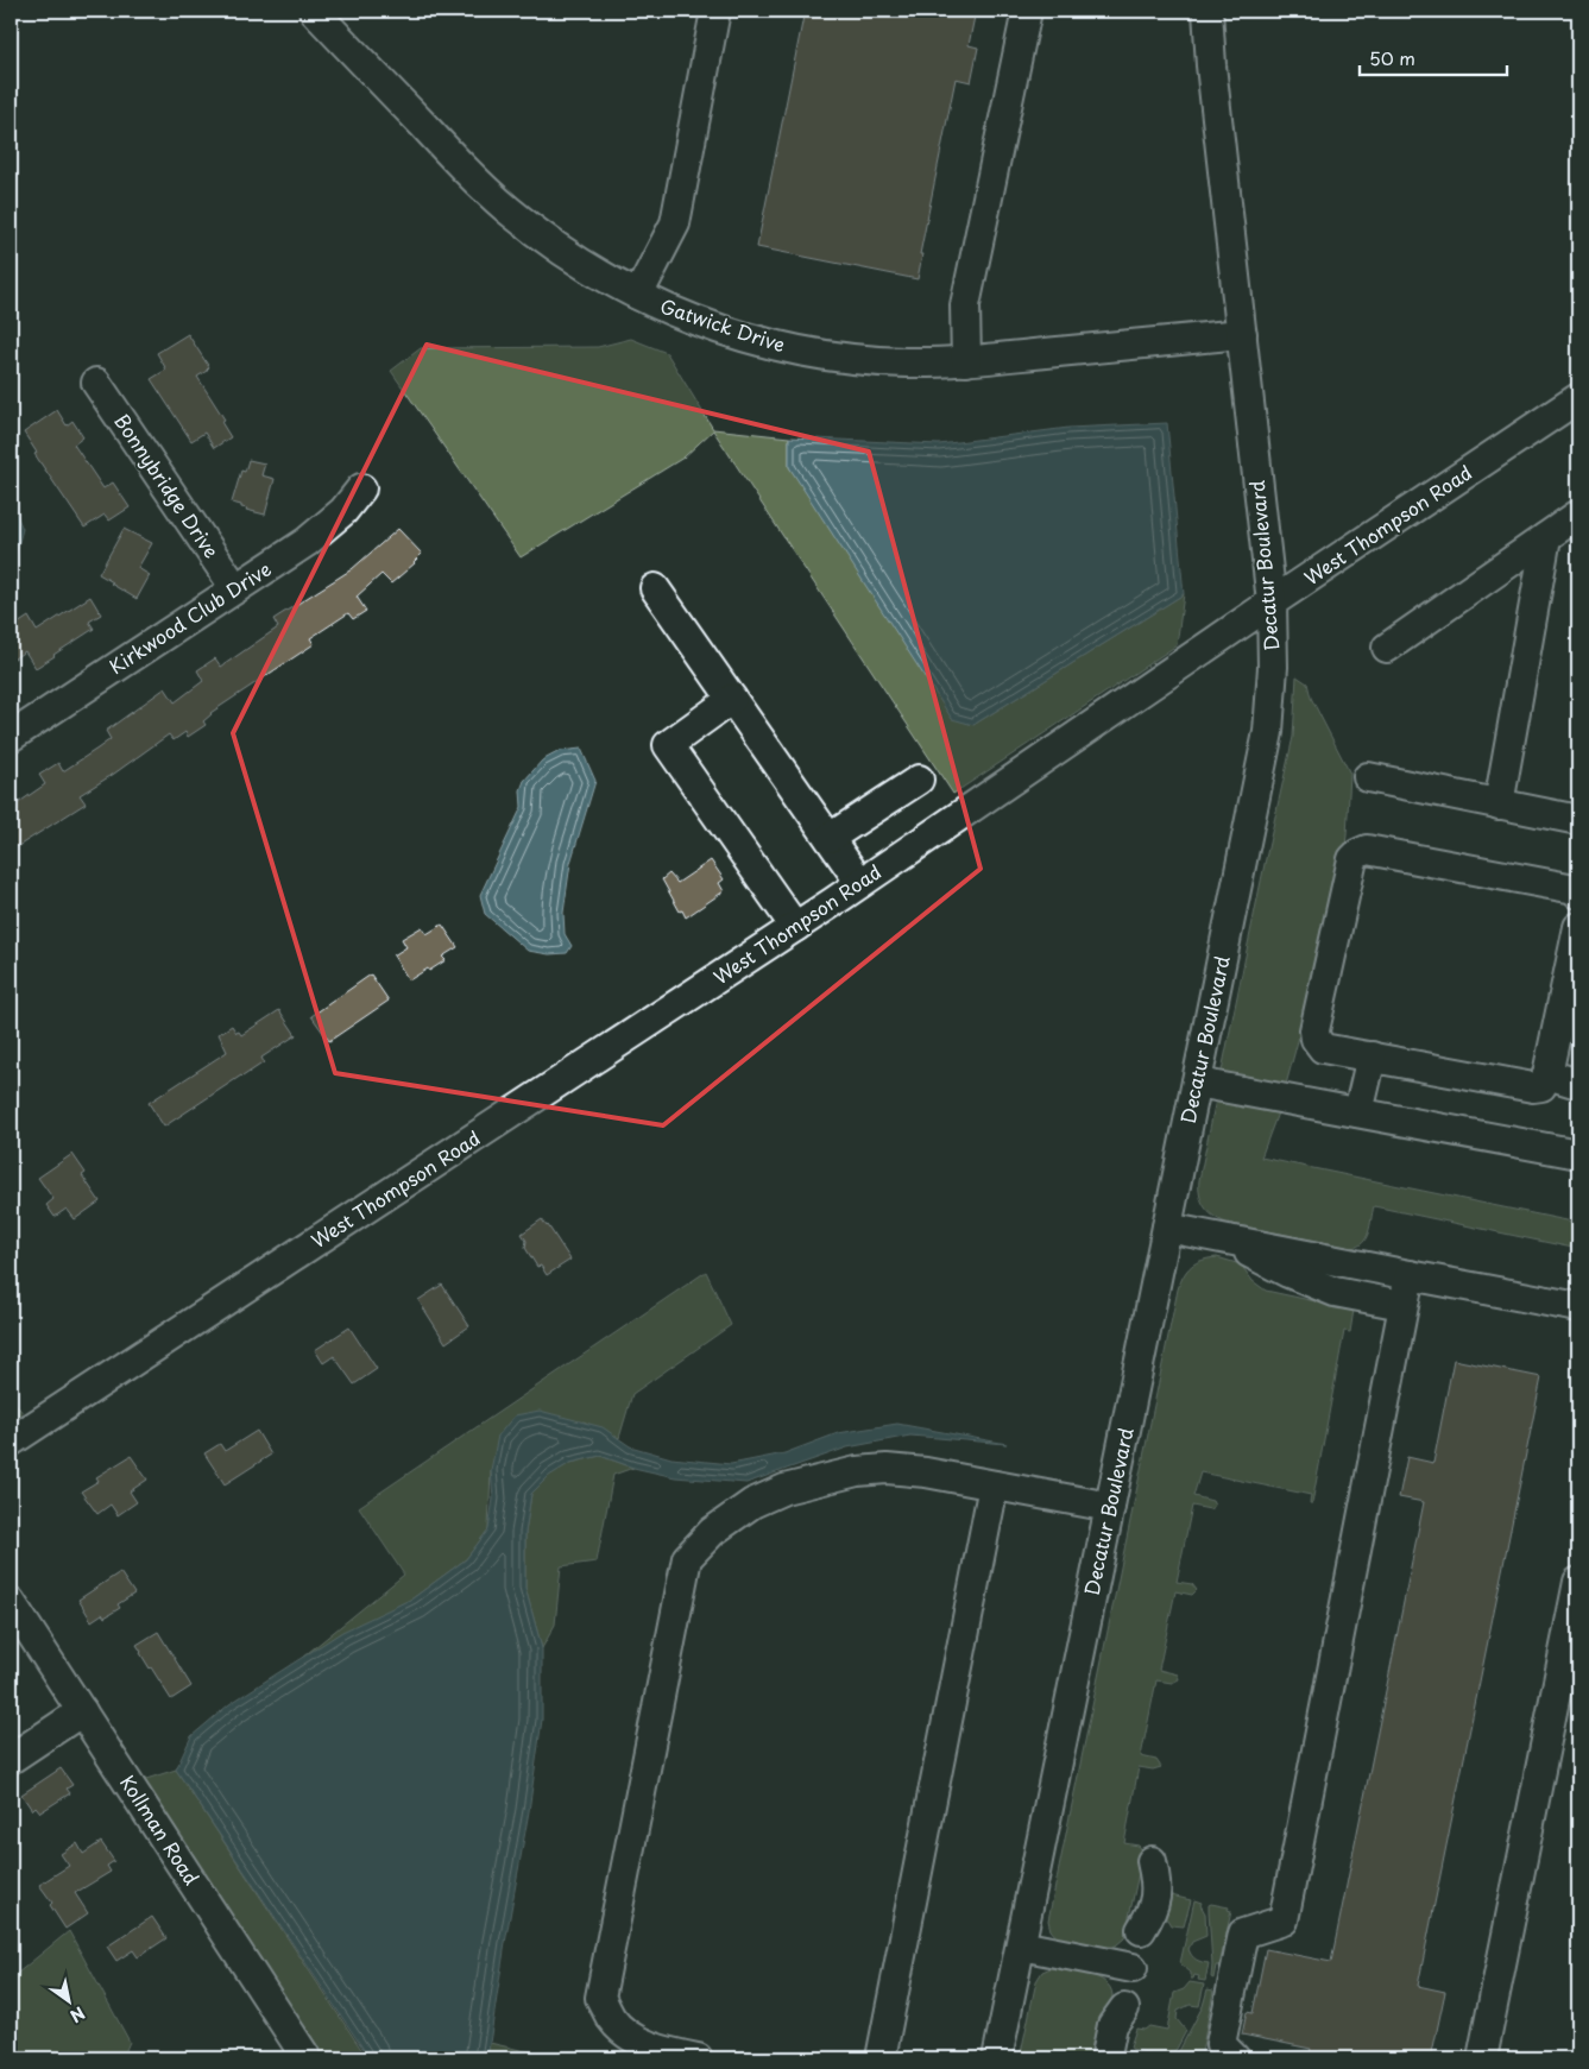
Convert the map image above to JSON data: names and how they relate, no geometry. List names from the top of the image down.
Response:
{
  "streets": {
    "street": [
      "Gatwick Drive",
      "Bonnybridge Drive",
      "West Thompson Road",
      "Decatur Boulevard",
      "Kirkwood Club Drive",
      "Kollman Road"
    ]
  },
  "crossings": [
    ["Gatwick Drive", "Decatur Boulevard"],
    ["Bonnybridge Drive", "Kirkwood Club Drive"],
    ["West Thompson Road", "Decatur Boulevard"]
  ],
  "scale_bar": "50 m",
  "north": "bottom right"
}
